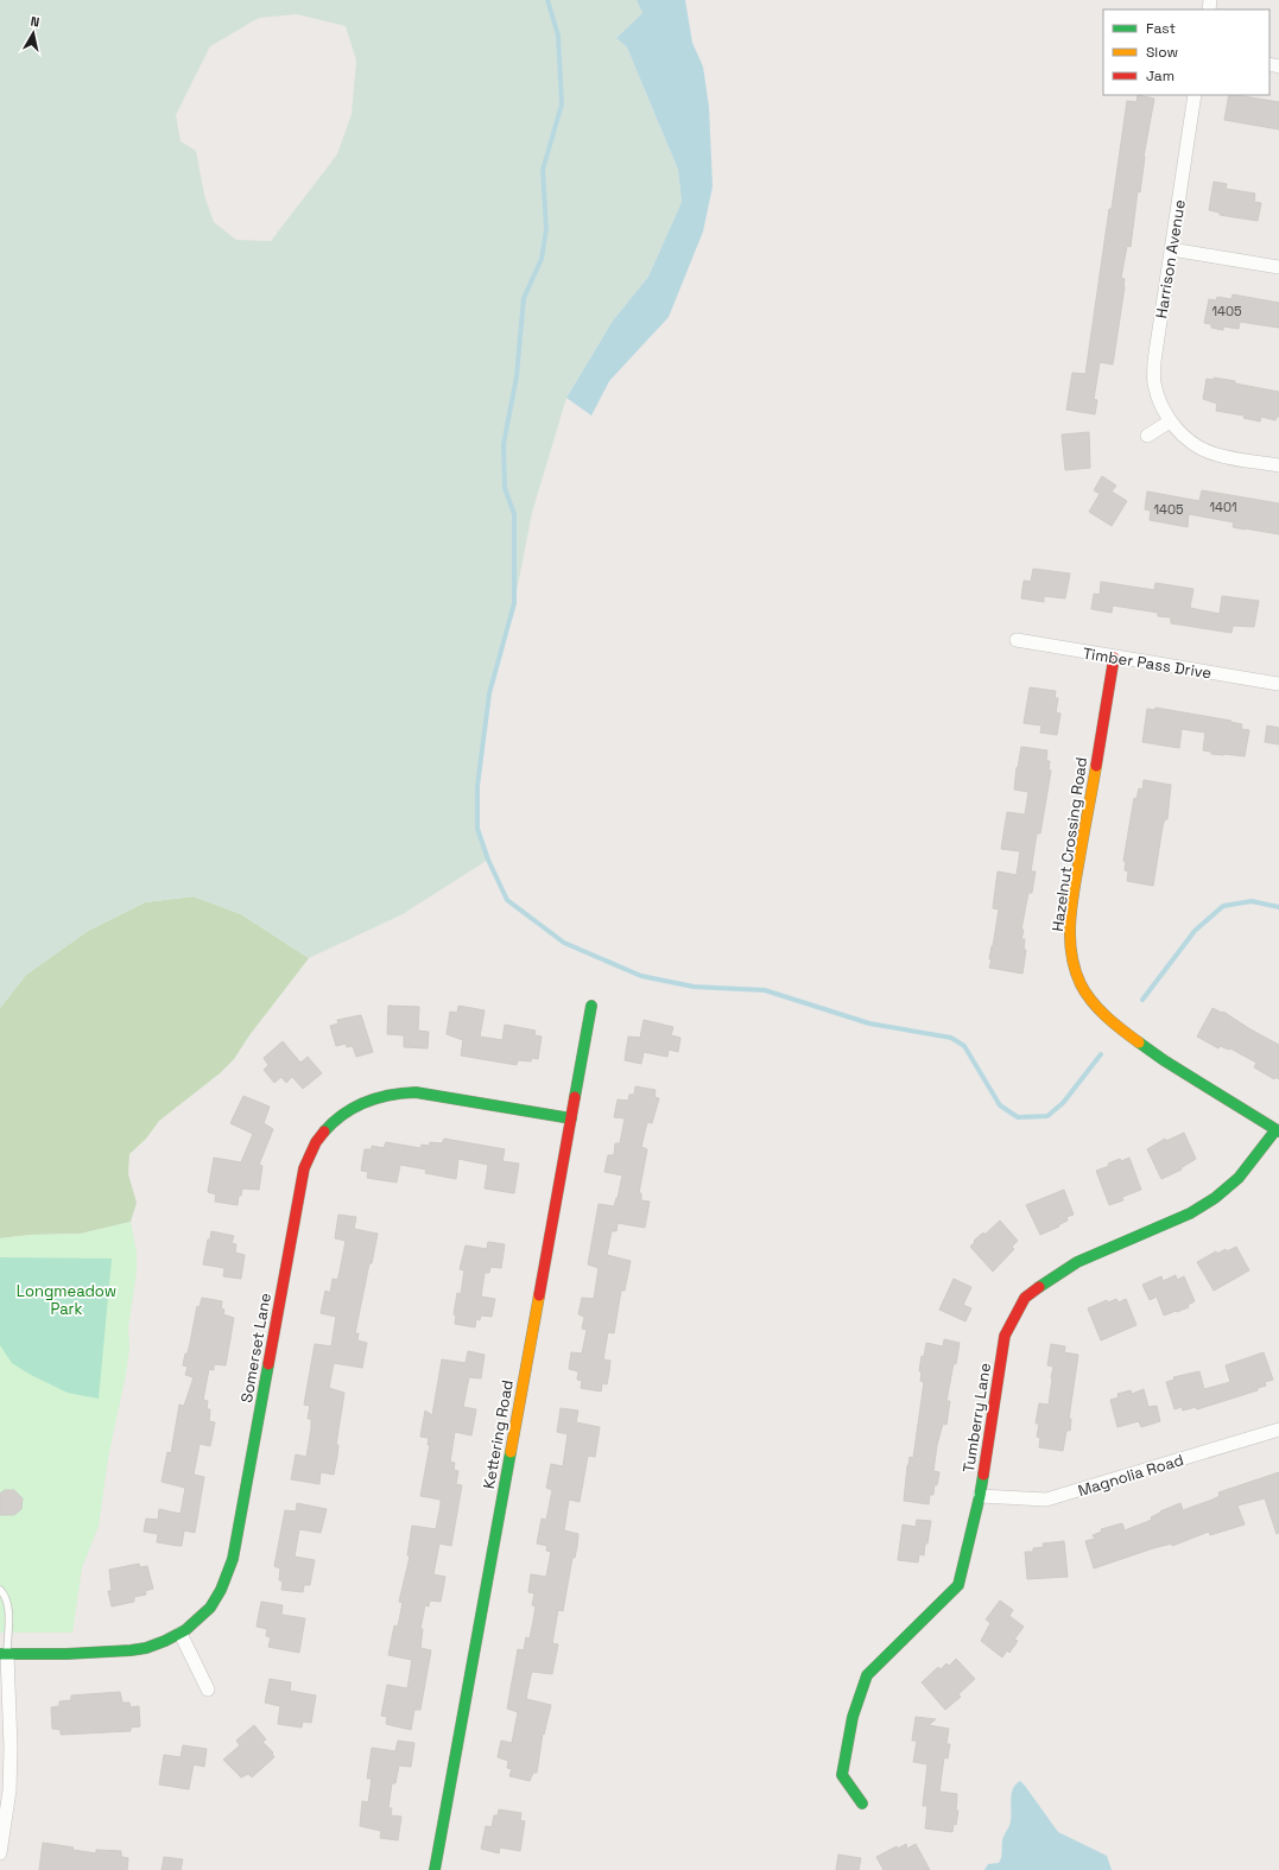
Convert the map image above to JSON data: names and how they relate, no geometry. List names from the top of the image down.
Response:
{
  "streets": {
    "street": [
      "Harrison Avenue",
      "Timber Pass Drive",
      "Hazelnut Crossing Road",
      "Somerset Lane",
      "Tumberry Lane",
      "Kettering Road",
      "Magnolia Road"
    ]
  },
  "crossings": [
    ["Timber Pass Drive", "Hazelnut Crossing Road"],
    ["Hazelnut Crossing Road", "Tumberry Lane"],
    ["Somerset Lane", "Kettering Road"],
    ["Tumberry Lane", "Magnolia Road"]
  ],
  "parks": ["Longmeadow Park"],
  "house_numbers": ["1405", "1401", "1405"],
  "legend": ["Fast", "Slow", "Jam"],
  "north": "top"
}
